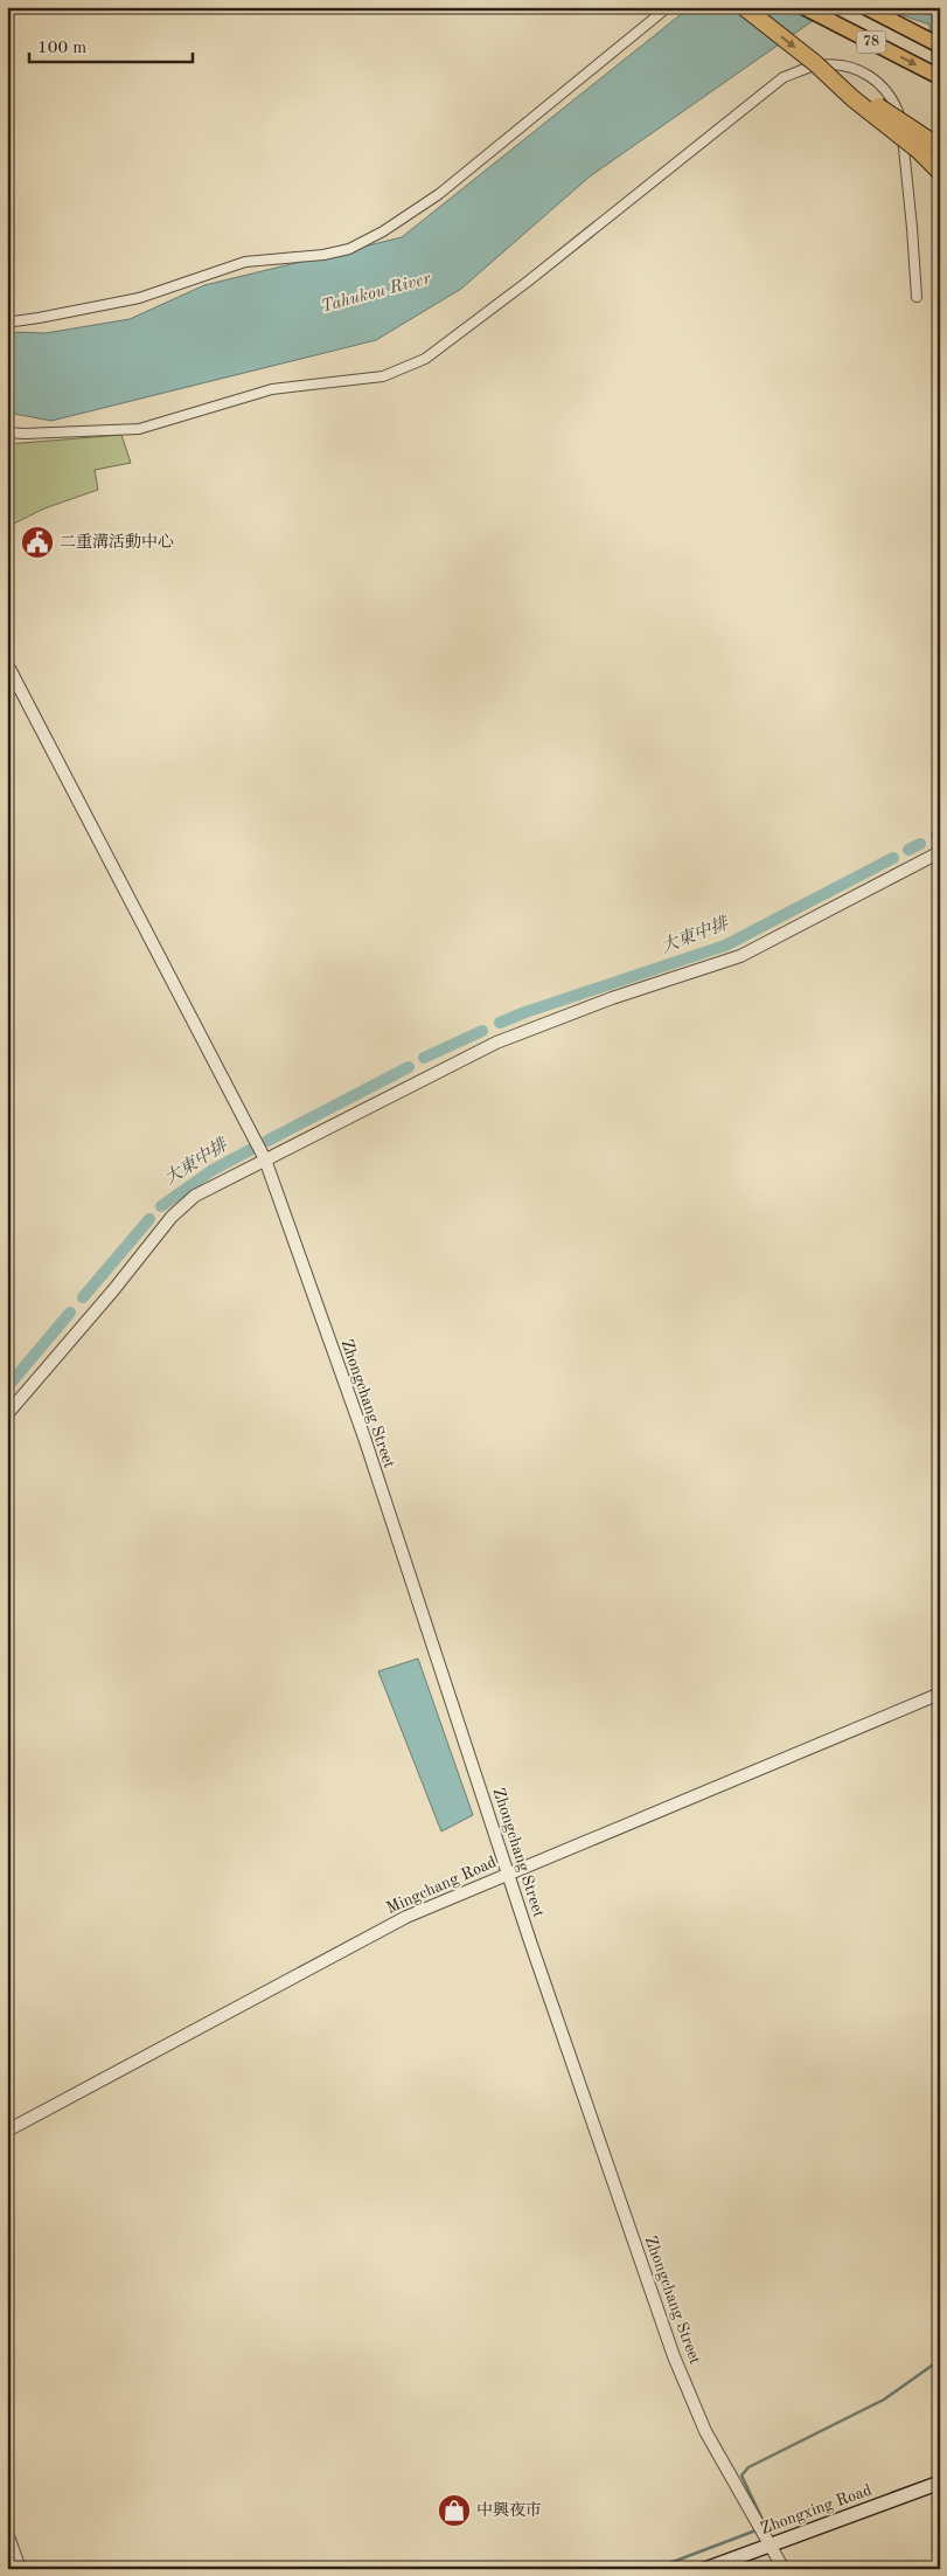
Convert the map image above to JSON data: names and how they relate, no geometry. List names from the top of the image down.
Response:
{
  "streets": {
    "highway": ["78"],
    "main road": ["Zhongxing Road"],
    "street": ["Zhongchang Street", "Mingchang Road"]
  },
  "crossings": [
    ["Zhongchang Street", "Mingchang Road"],
    ["Zhongchang Street", "Zhongxing Road"]
  ],
  "water": ["Tahukou River", "大東中排"],
  "places": {
    "public building": ["二重溝活動中心"],
    "shop": ["中興夜市"]
  },
  "scale_bar": "100 m"
}
